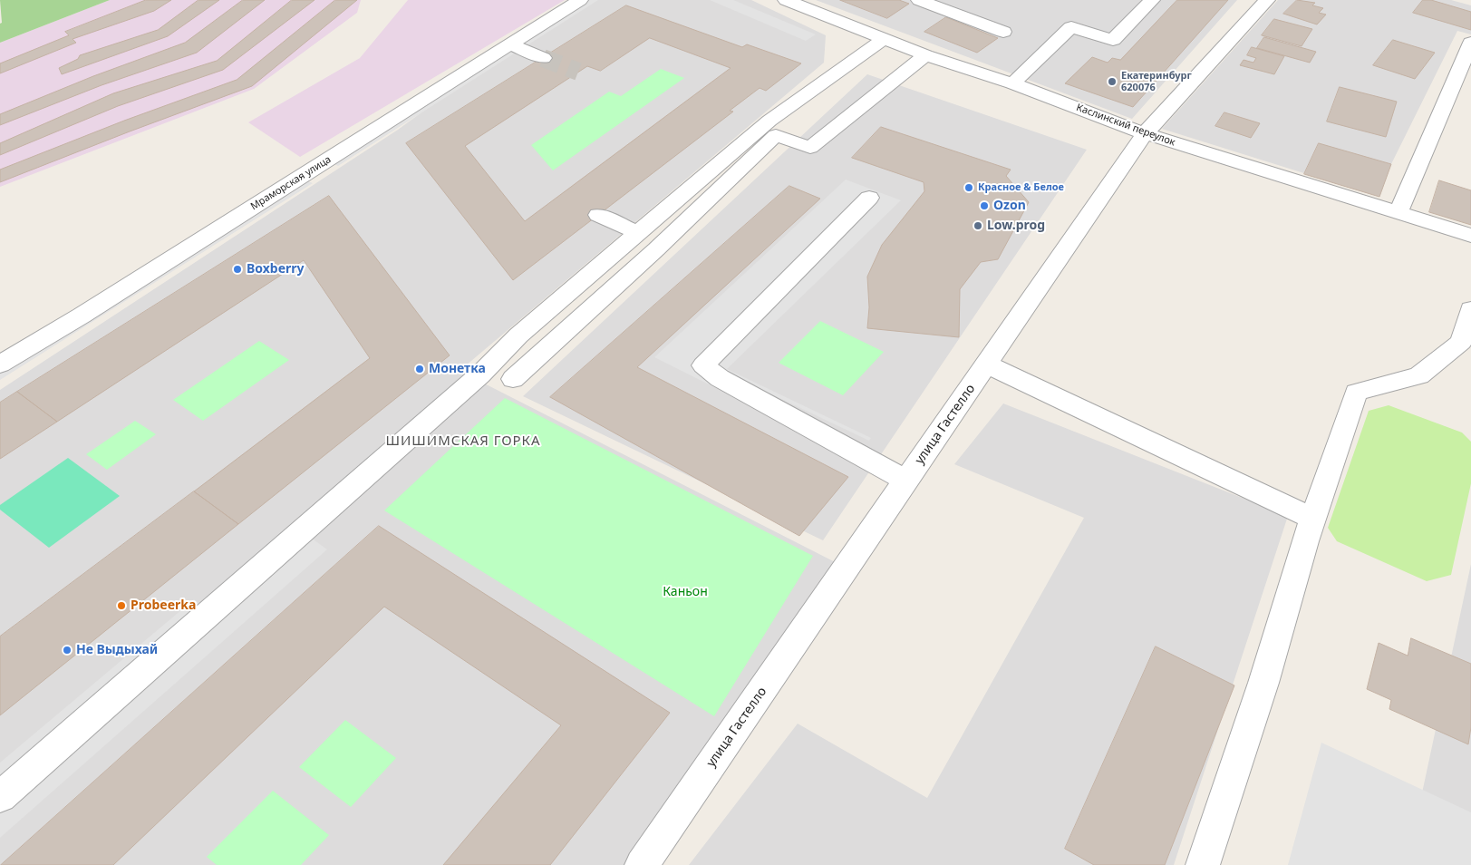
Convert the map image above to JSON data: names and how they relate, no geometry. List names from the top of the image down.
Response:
{
  "streets": {
    "street": ["Каслинский переулок", "Мраморская улица", "улица Гастелло"]
  },
  "crossings": [
    ["Каслинский переулок", "улица Гастелло"]
  ],
  "districts": ["ШИШИМСКАЯ ГОРКА"],
  "parks": ["Каньон"],
  "places": [
    "Екатеринбург 620076",
    "Красное & Белое",
    "Ozon",
    "Low.prog",
    "Boxberry",
    "Монетка",
    "Probeerka",
    "Не Выдыхай"
  ]
}
